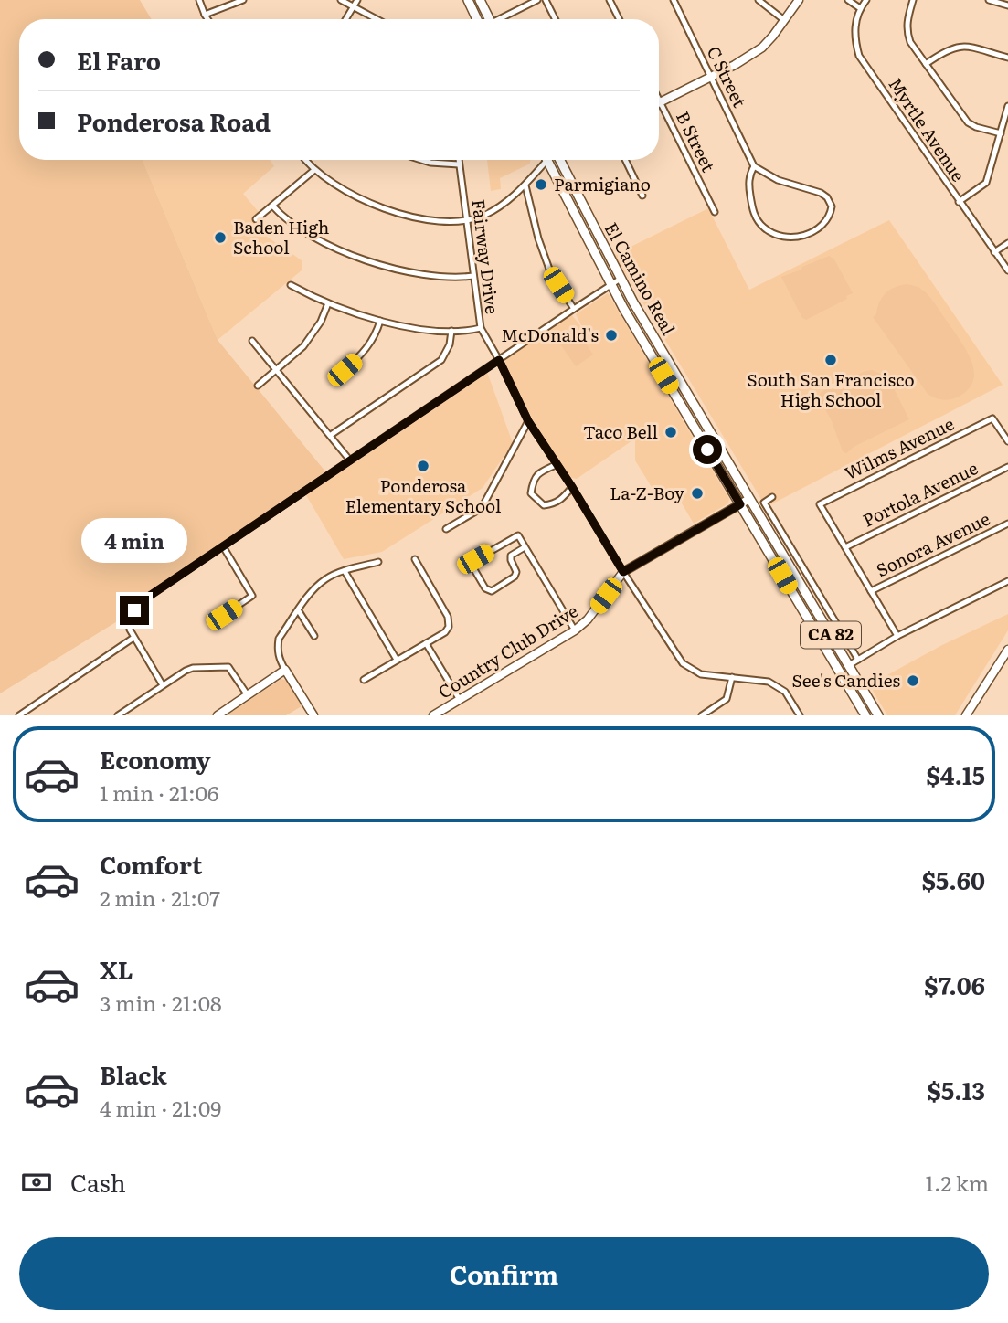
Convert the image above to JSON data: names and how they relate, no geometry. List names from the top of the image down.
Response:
{
  "streets": {
    "main road": ["El Camino Real", "CA 82"],
    "street": [
      "C Street",
      "Myrtle Avenue",
      "B Street",
      "Fairway Drive",
      "Wilms Avenue",
      "Portola Avenue",
      "Sonora Avenue",
      "Country Club Drive"
    ]
  },
  "crossings": [
    ["El Camino Real", "Country Club Drive"],
    ["Wilms Avenue", "Portola Avenue"]
  ],
  "places": [
    "Parmigiano",
    "Baden High School",
    "McDonald's",
    "South San Francisco High School",
    "Taco Bell",
    "Ponderosa Elementary School",
    "La-Z-Boy",
    "See's Candies"
  ],
  "page": {
    "banner": ["El Faro", "Ponderosa Road"],
    "bubble": "4 min",
    "list": [
      {
        "name": "Economy",
        "note": "1 min · 21:06",
        "value": "$4.15"
      },
      {
        "name": "Comfort",
        "note": "2 min · 21:07",
        "value": "$5.60"
      },
      {
        "name": "XL",
        "note": "3 min · 21:08",
        "value": "$7.06"
      },
      {
        "name": "Black",
        "note": "4 min · 21:09",
        "value": "$5.13"
      }
    ],
    "pay": ["Cash", "1.2 km"],
    "buttons": "Confirm"
  }
}
